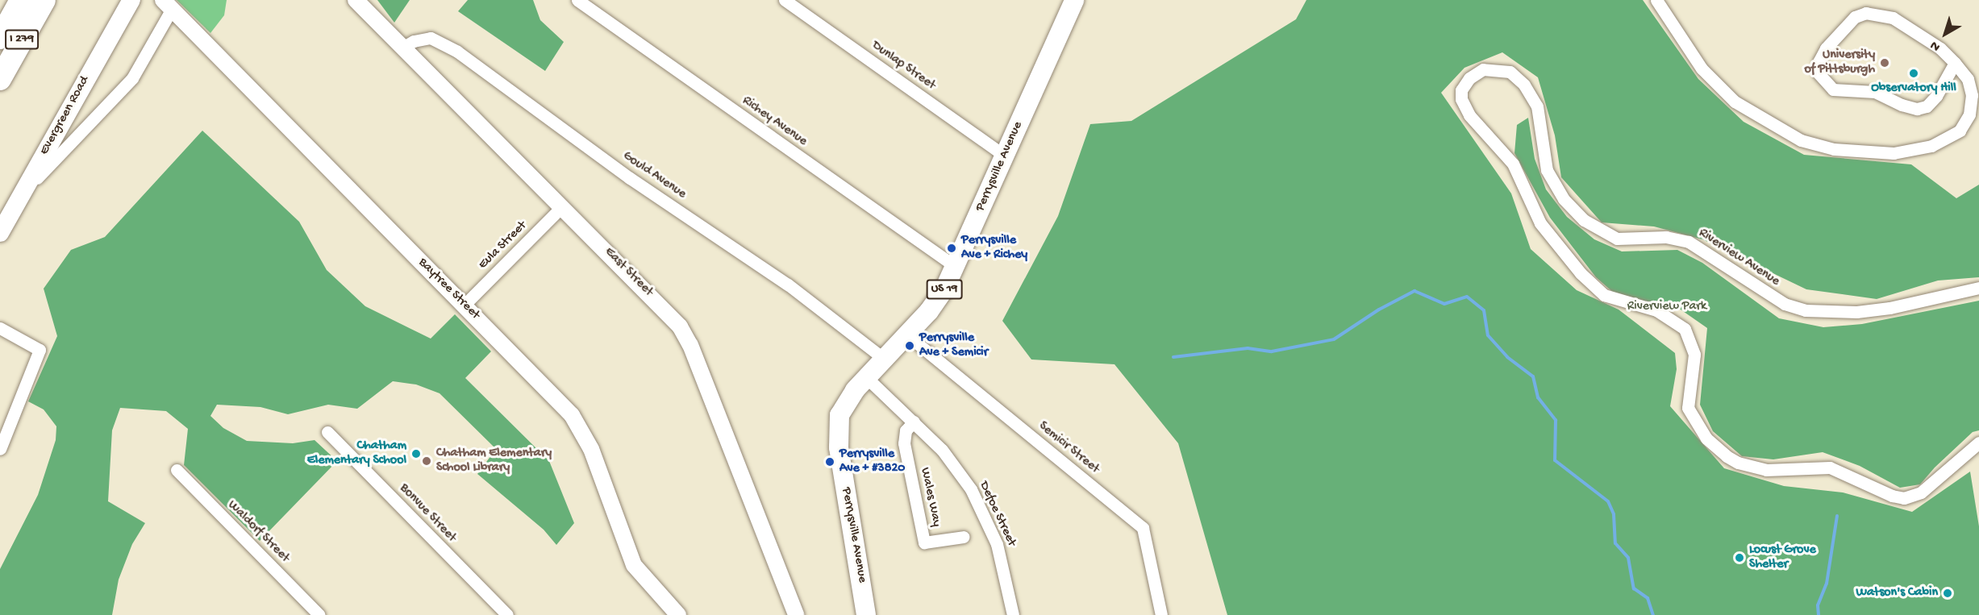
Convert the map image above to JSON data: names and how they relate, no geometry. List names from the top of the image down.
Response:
{
  "streets": {
    "highway": ["I 279"],
    "main road": ["Evergreen Road", "Perrysville Avenue", "US 19"],
    "street": [
      "Dunlap Street",
      "Richey Avenue",
      "Gould Avenue",
      "Eula Street",
      "Riverview Avenue",
      "East Street",
      "Baytree Street",
      "Semicir Street",
      "Wales Way",
      "Bonvue Street",
      "Defoe Street",
      "Waldorf Street"
    ]
  },
  "crossings": [
    ["Dunlap Street", "Perrysville Avenue"],
    ["Richey Avenue", "Perrysville Avenue"],
    ["Perrysville Avenue", "Gould Avenue"],
    ["Perrysville Avenue", "Semicir Street"],
    ["Perrysville Avenue", "Defoe Street"],
    ["Gould Avenue", "East Street"],
    ["Eula Street", "East Street"],
    ["Eula Street", "Baytree Street"],
    ["Wales Way", "Defoe Street"]
  ],
  "parks": ["Riverview Park"],
  "places": [
    "University of Pittsburgh",
    "Observatory Hill",
    "Perrysville Ave + Richey",
    "Perrysville Ave + Semicir",
    "Chatham Elementary School",
    "Chatham Elementary School Library",
    "Perrysville Ave + #3820",
    "Locust Grove Shelter",
    "Watson's Cabin"
  ],
  "north": "bottom left"
}
